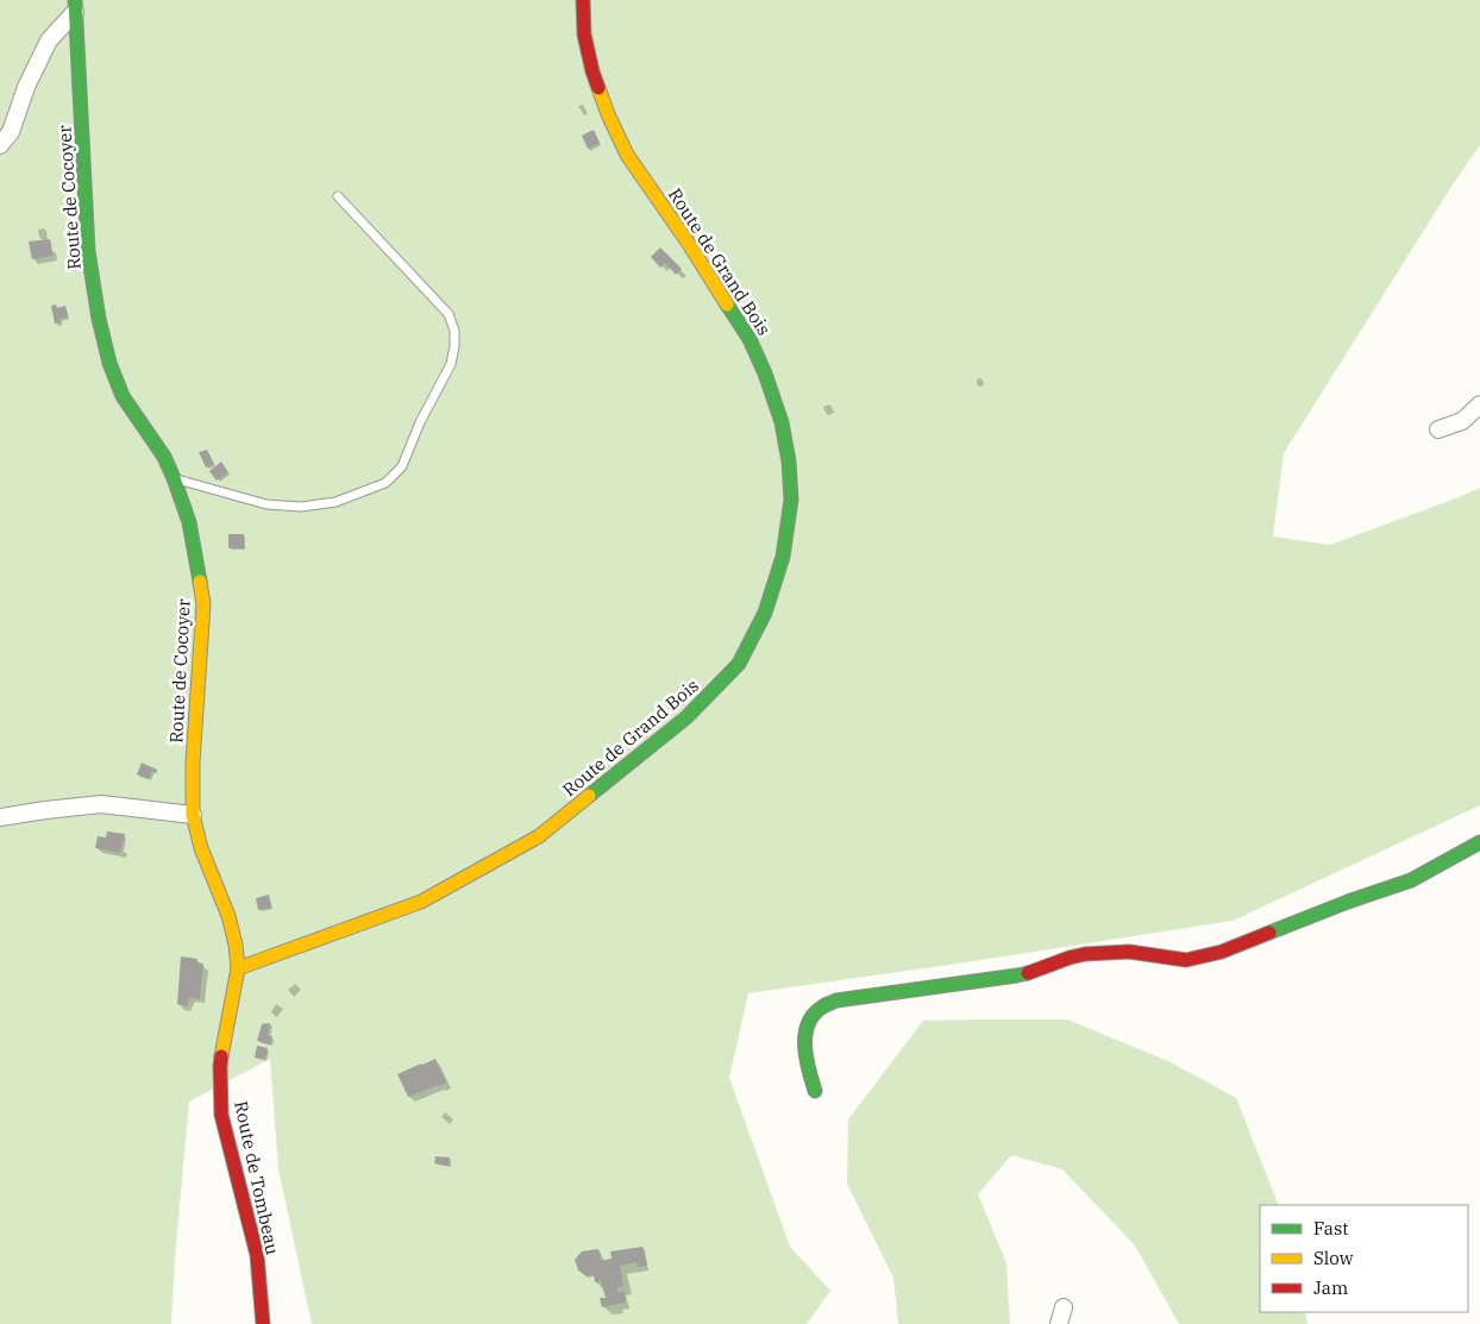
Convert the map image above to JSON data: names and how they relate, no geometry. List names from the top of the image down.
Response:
{
  "streets": {
    "main road": ["Route de Cocoyer", "Route de Grand Bois", "Route de Tombeau"]
  },
  "crossings": [
    ["Route de Cocoyer", "Route de Grand Bois"],
    ["Route de Cocoyer", "Route de Tombeau"],
    ["Route de Grand Bois", "Route de Tombeau"]
  ],
  "legend": ["Fast", "Slow", "Jam"]
}
